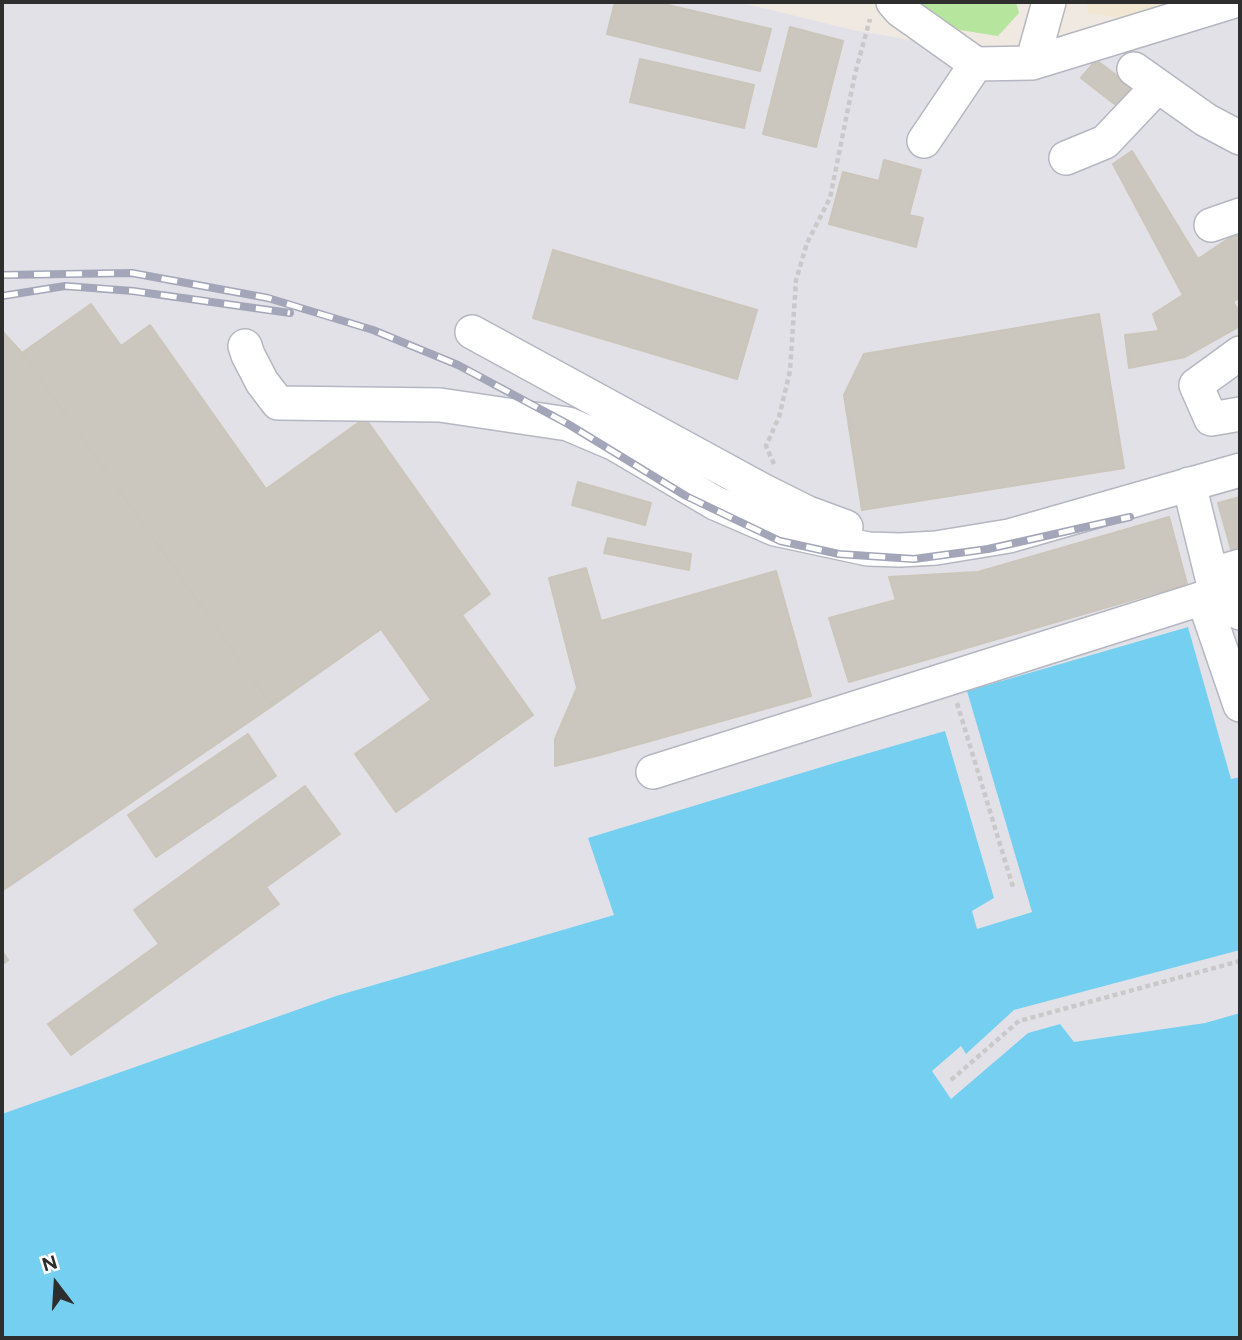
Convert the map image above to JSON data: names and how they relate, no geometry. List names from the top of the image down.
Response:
{
  "north": "top"
}
